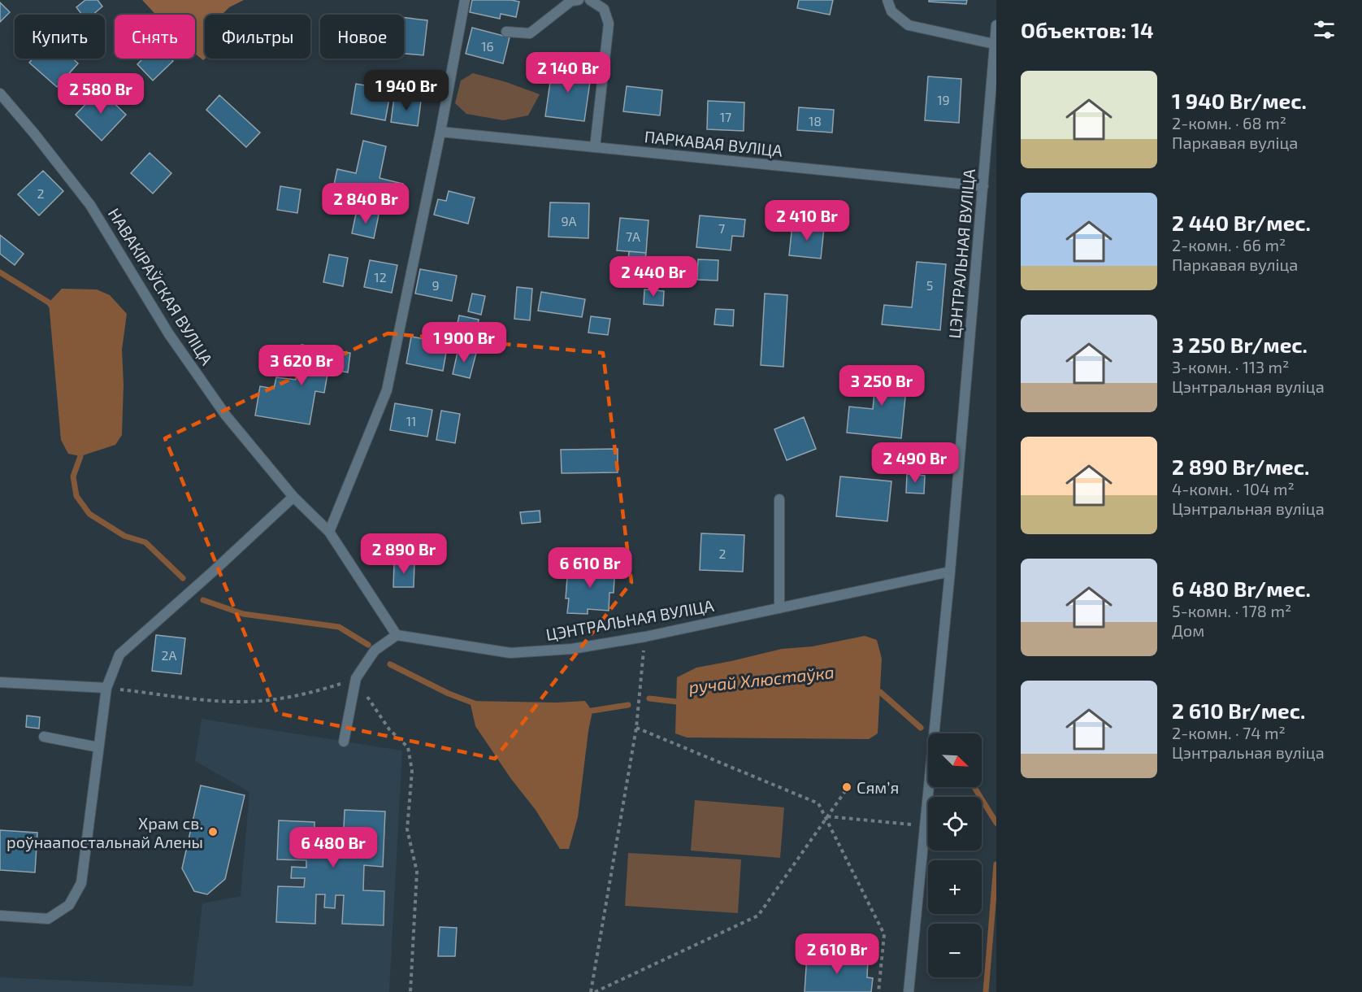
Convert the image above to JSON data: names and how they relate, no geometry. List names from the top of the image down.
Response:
{
  "streets": {
    "street": ["ПАРКАВАЯ ВУЛІЦА", "ЦЭНТРАЛЬНАЯ ВУЛІЦА", "НАВАКІРАЎСКАЯ ВУЛІЦА"]
  },
  "crossings": [
    ["ПАРКАВАЯ ВУЛІЦА", "ЦЭНТРАЛЬНАЯ ВУЛІЦА"]
  ],
  "water": ["ручай Хлюстаўка"],
  "places": ["Сямʼя", "Храм св. роўнаапостальнай Алены"],
  "house_numbers": [
    "16",
    "19",
    "17",
    "18",
    "2",
    "9А",
    "7",
    "7А",
    "12",
    "9",
    "5",
    "11",
    "2",
    "2А"
  ],
  "north": "bottom right",
  "page": {
    "heading": "Объектов: 14",
    "chip": [
      "Купить",
      "Снять",
      "Фильтры",
      "Новое"
    ],
    "price": [
      "2 140 Br",
      "1 940 Br",
      "2 580 Br",
      "2 840 Br",
      "2 410 Br",
      "2 440 Br",
      "1 900 Br",
      "3 620 Br",
      "3 250 Br",
      "2 490 Br",
      "2 890 Br",
      "6 610 Br",
      "6 480 Br",
      "2 610 Br"
    ],
    "list": [
      {
        "name": "1 940 Br/мес.",
        "note": "2-комн. · 68 m² · Паркавая вуліца"
      },
      {
        "name": "2 440 Br/мес.",
        "note": "2-комн. · 66 m² · Паркавая вуліца"
      },
      {
        "name": "3 250 Br/мес.",
        "note": "3-комн. · 113 m² · Цэнтральная вуліца"
      },
      {
        "name": "2 890 Br/мес.",
        "note": "4-комн. · 104 m² · Цэнтральная вуліца"
      },
      {
        "name": "6 480 Br/мес.",
        "note": "5-комн. · 178 m² · Дом"
      },
      {
        "name": "2 610 Br/мес.",
        "note": "2-комн. · 74 m² · Цэнтральная вуліца"
      }
    ],
    "map_buttons": ["+", "−"]
  }
}
